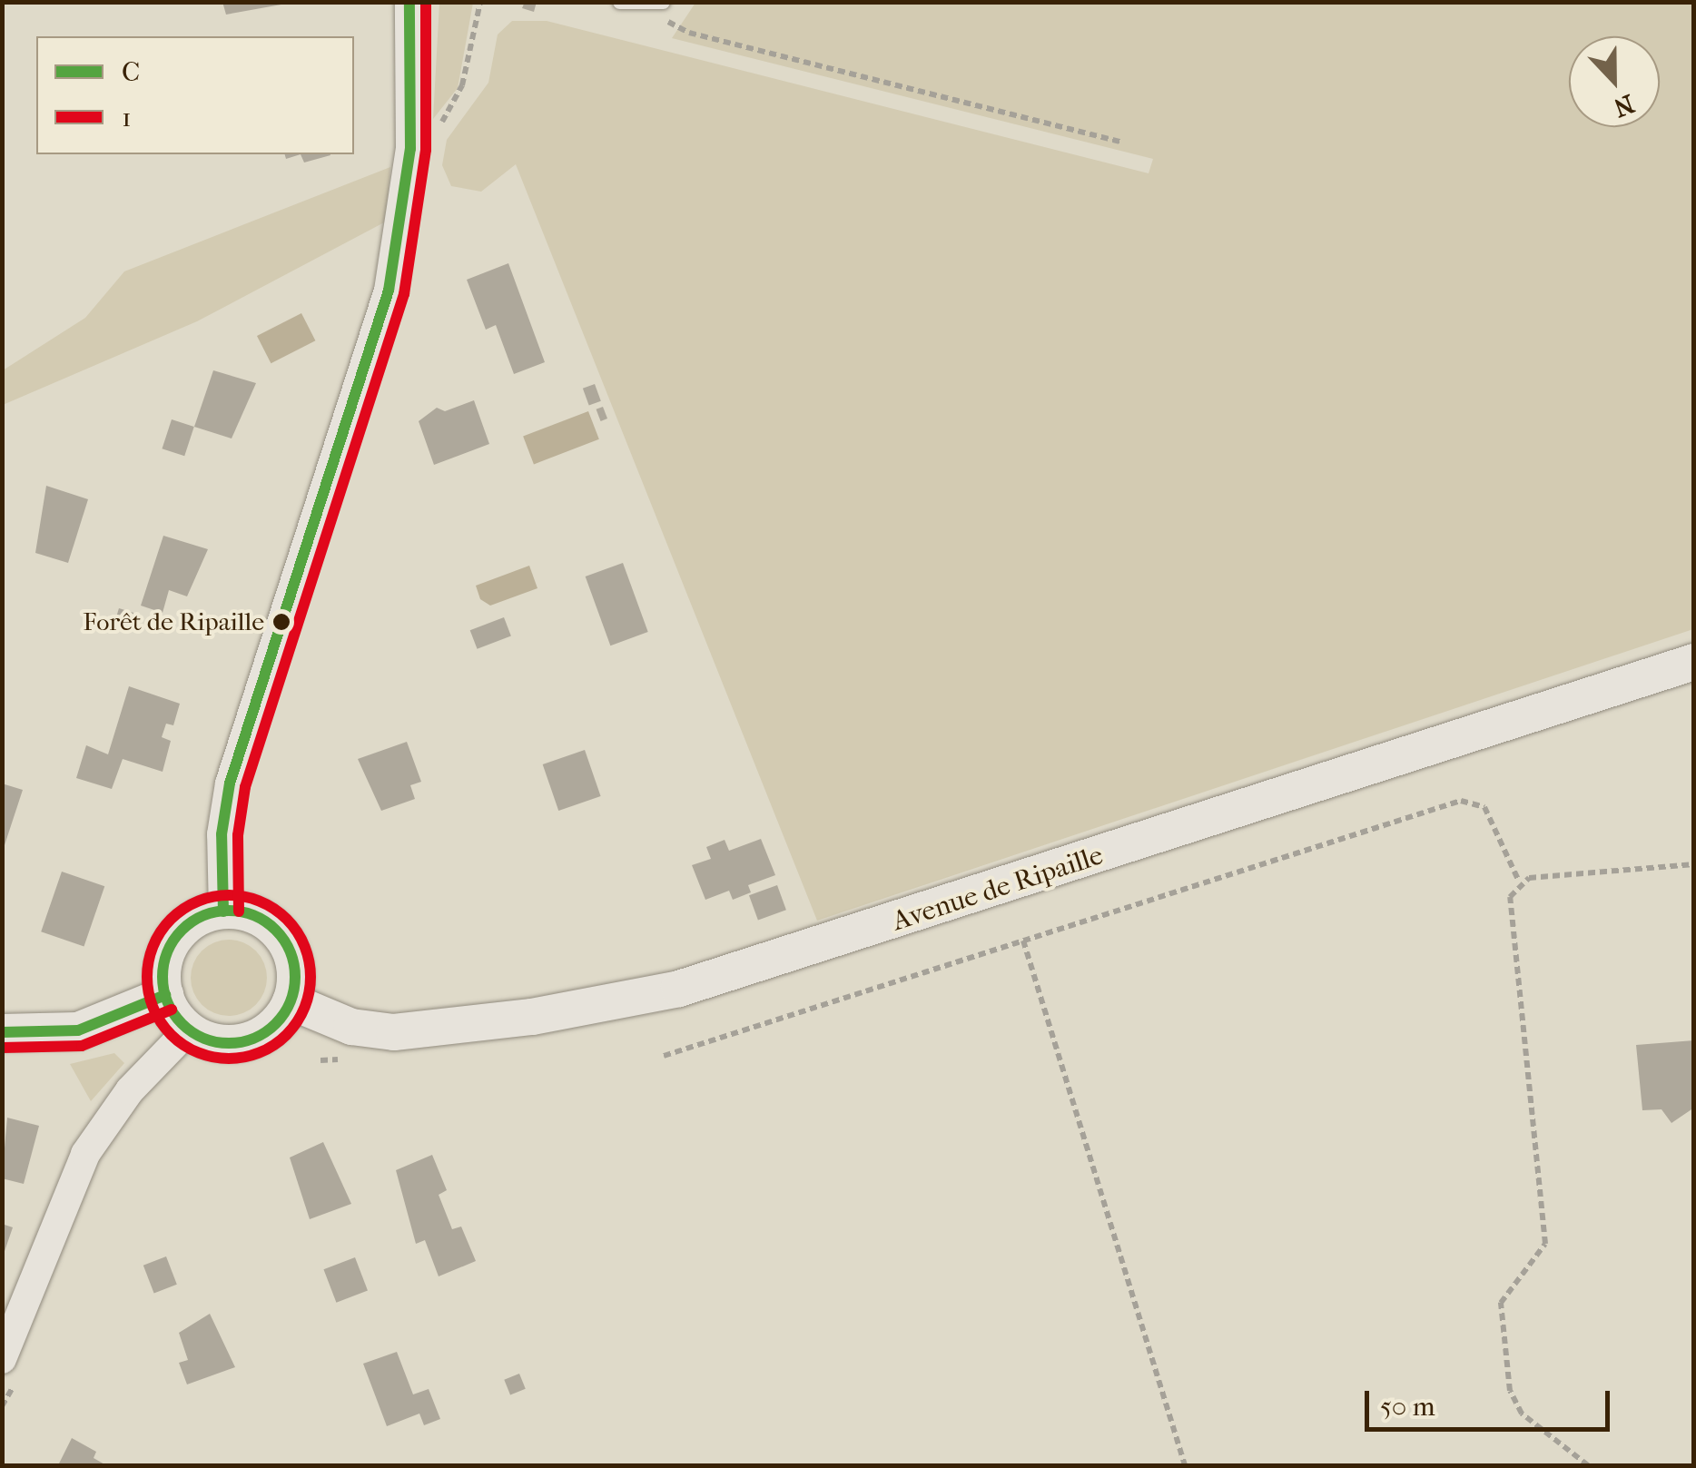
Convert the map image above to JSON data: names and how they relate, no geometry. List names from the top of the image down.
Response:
{
  "streets": {
    "street": ["Avenue de Ripaille"]
  },
  "places": ["Forêt de Ripaille"],
  "lines": ["transit line C", "transit line 1"],
  "legend": ["C", "1"],
  "scale_bar": "50 m",
  "north": "bottom"
}
